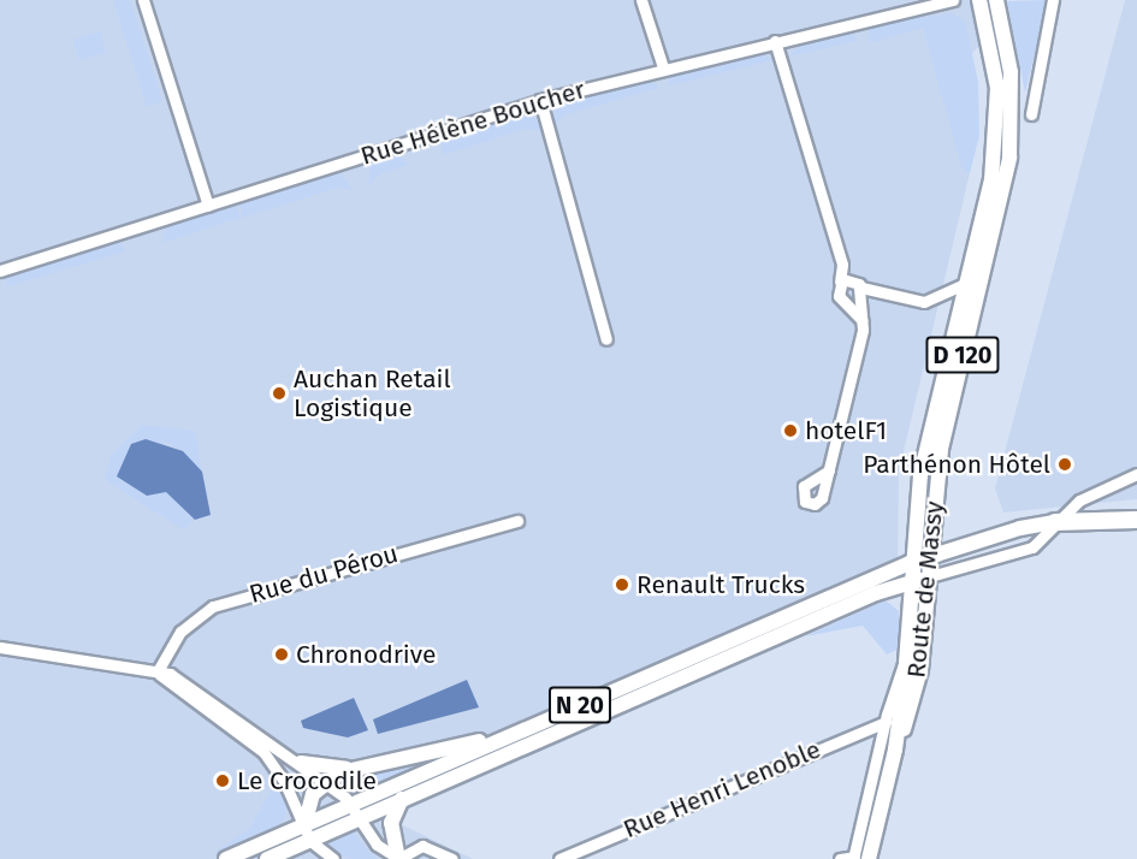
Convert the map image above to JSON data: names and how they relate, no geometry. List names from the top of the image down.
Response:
{
  "streets": {
    "highway": ["N 20"],
    "main road": ["D 120", "Route de Massy"],
    "street": ["Rue Hélène Boucher", "Rue du Pérou", "Rue Henri Lenoble"]
  },
  "crossings": [
    ["D 120", "Route de Massy"],
    ["Route de Massy", "N 20"],
    ["Route de Massy", "Rue Henri Lenoble"]
  ],
  "places": [
    "Auchan Retail Logistique",
    "hotelF1",
    "Parthénon Hôtel",
    "Renault Trucks",
    "Chronodrive",
    "Le Crocodile"
  ]
}
